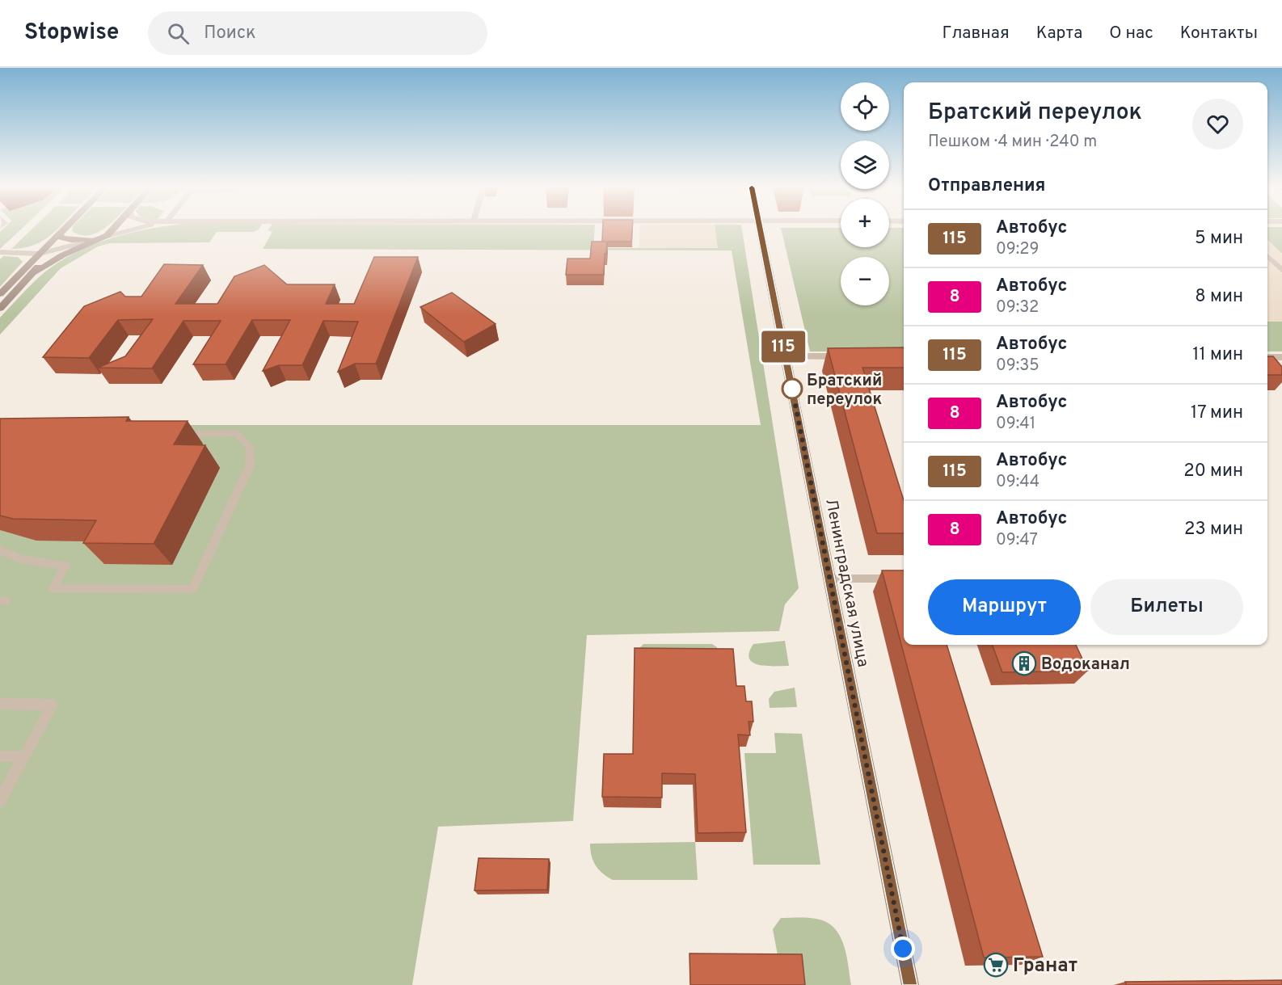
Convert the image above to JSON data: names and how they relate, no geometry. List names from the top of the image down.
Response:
{
  "streets": {
    "main road": ["Ленинградская улица"]
  },
  "places": {
    "other": ["Братский переулок"],
    "building": ["Водоканал"],
    "supermarket": ["Гранат"]
  },
  "lines": ["bus line 115"],
  "page": {
    "header": "Stopwise",
    "search": "Поиск",
    "nav": [
      "Главная",
      "Карта",
      "О нас",
      "Контакты"
    ],
    "on_map": "115",
    "map_buttons": ["+", "−"],
    "heading": [
      ["Братский переулок", "Пешком · 4 мин · 240 m"],
      "Отправления"
    ],
    "list": [
      {
        "mark": "115",
        "name": "Автобус",
        "note": "09:29",
        "value": "5 мин"
      },
      {
        "mark": "8",
        "name": "Автобус",
        "note": "09:32",
        "value": "8 мин"
      },
      {
        "mark": "115",
        "name": "Автобус",
        "note": "09:35",
        "value": "11 мин"
      },
      {
        "mark": "8",
        "name": "Автобус",
        "note": "09:41",
        "value": "17 мин"
      },
      {
        "mark": "115",
        "name": "Автобус",
        "note": "09:44",
        "value": "20 мин"
      },
      {
        "mark": "8",
        "name": "Автобус",
        "note": "09:47",
        "value": "23 мин"
      }
    ],
    "buttons": ["Маршрут", "Билеты"]
  }
}
